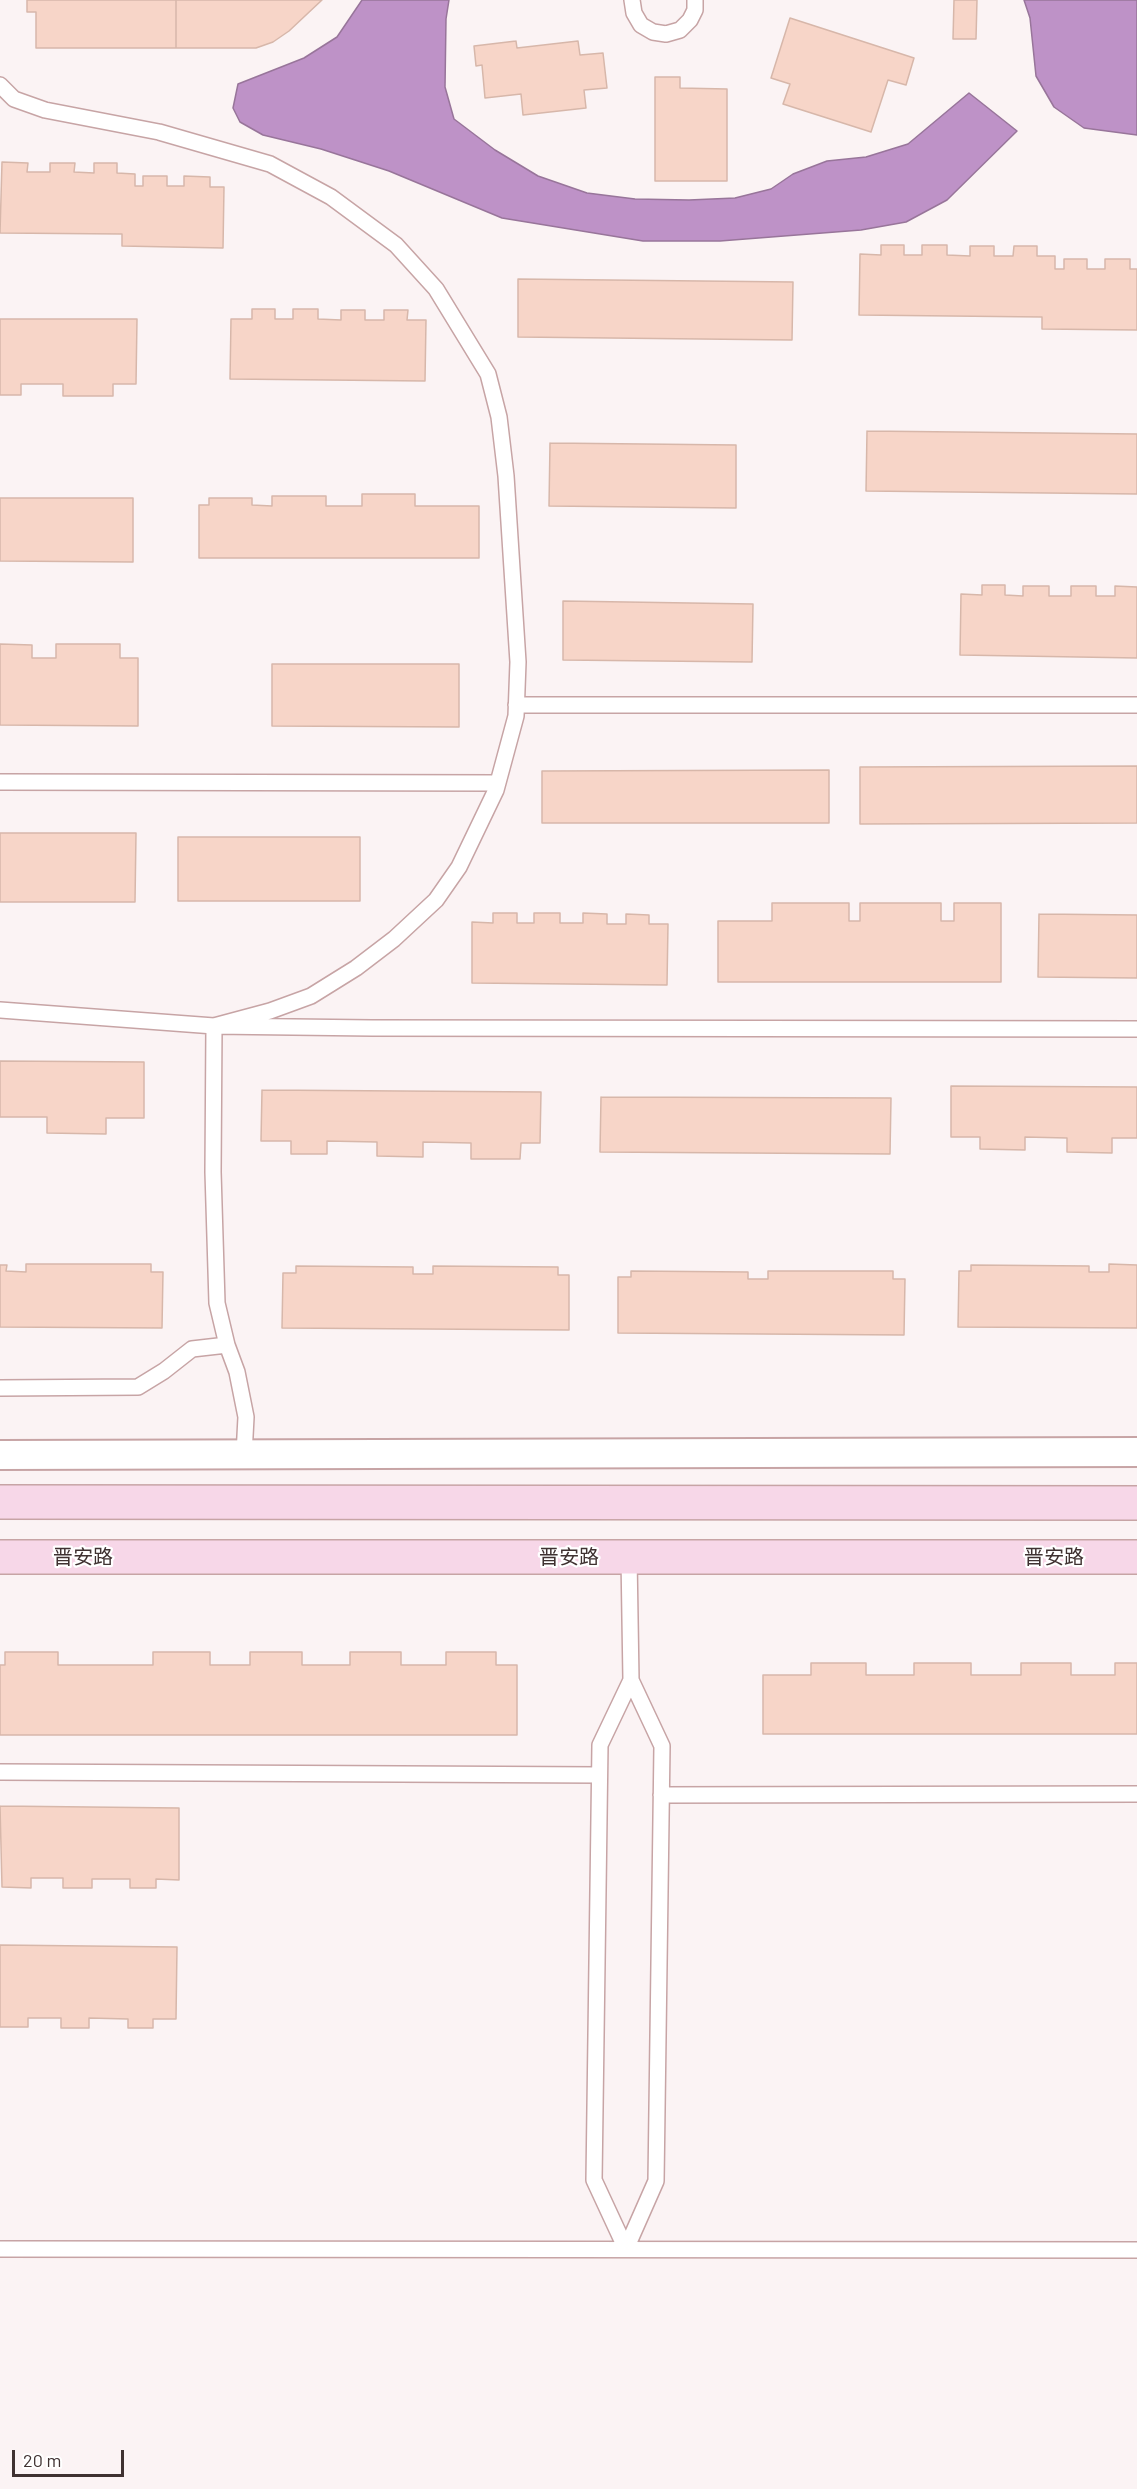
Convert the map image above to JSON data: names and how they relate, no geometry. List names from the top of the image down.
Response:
{
  "streets": {
    "main road": ["晋安路"]
  },
  "scale_bar": "20 m"
}
